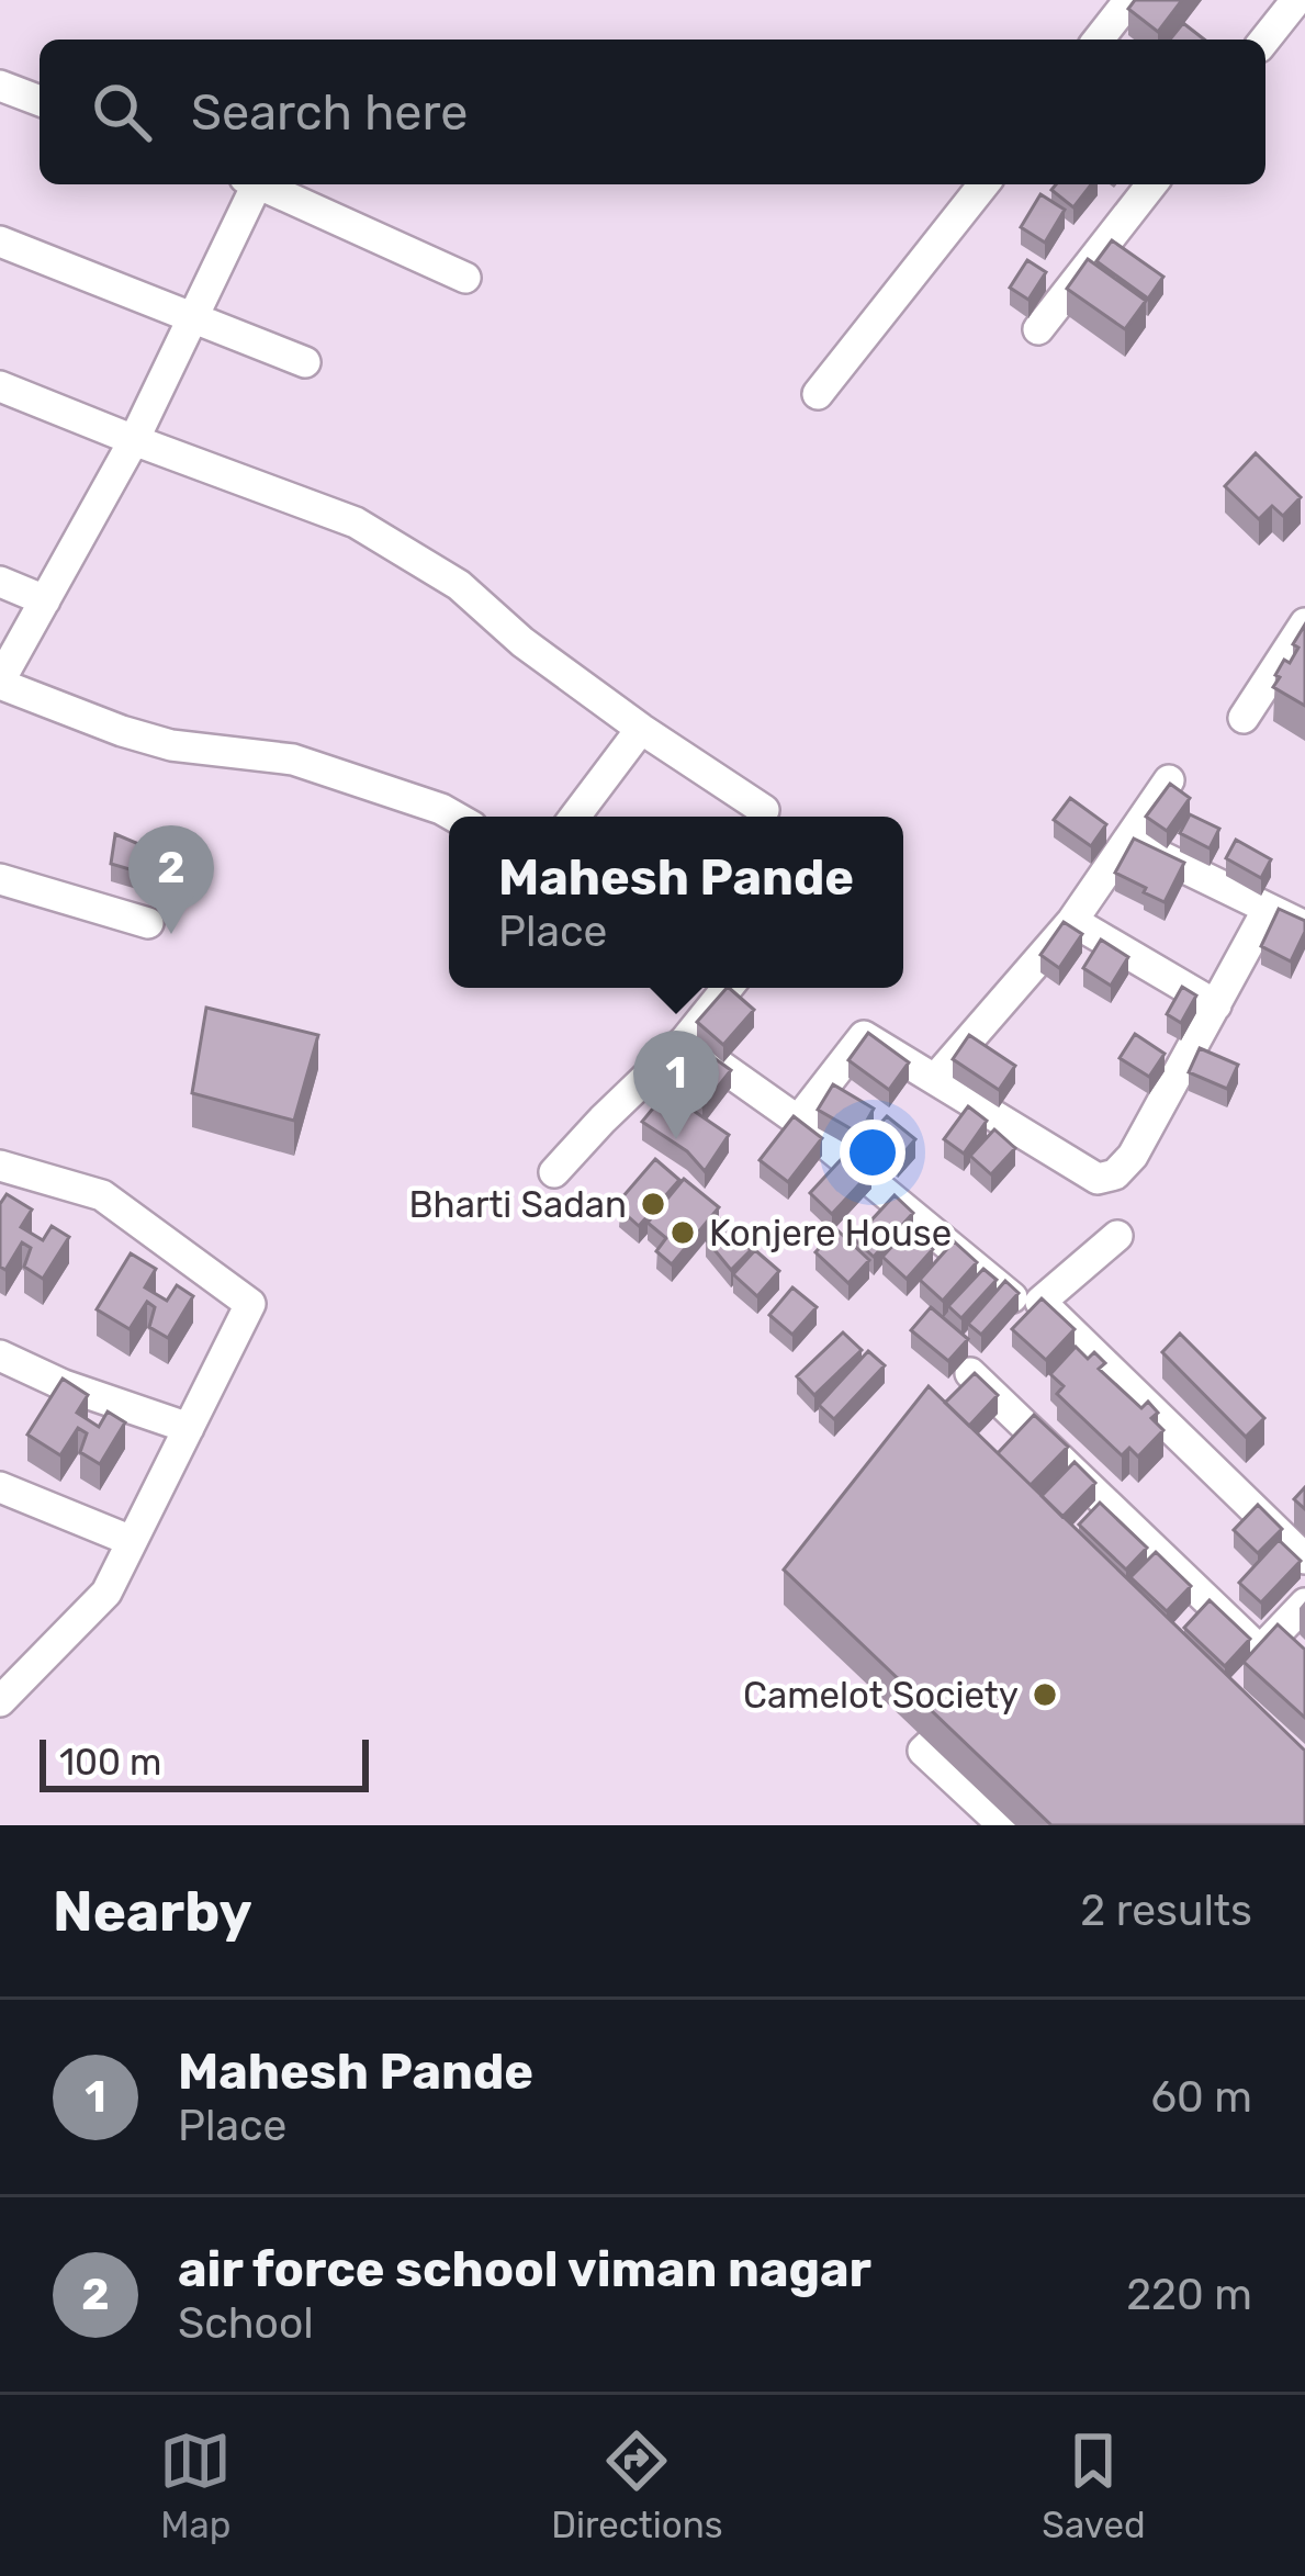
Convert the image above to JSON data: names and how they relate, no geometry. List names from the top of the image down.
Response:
{
  "places": ["Bharti Sadan", "Konjere House", "Camelot Society"],
  "scale_bar": "100 m",
  "page": {
    "search": "Search here",
    "popup": ["Mahesh Pande", "Place"],
    "pins": ["2", "1"],
    "scale": "100 m",
    "heading": ["Nearby", "2 results"],
    "list": [
      {
        "mark": "1",
        "name": "Mahesh Pande",
        "note": "Place",
        "value": "60 m"
      },
      {
        "mark": "2",
        "name": "air force school viman nagar",
        "note": "School",
        "value": "220 m"
      }
    ],
    "nav": ["Map", "Directions", "Saved"]
  }
}
